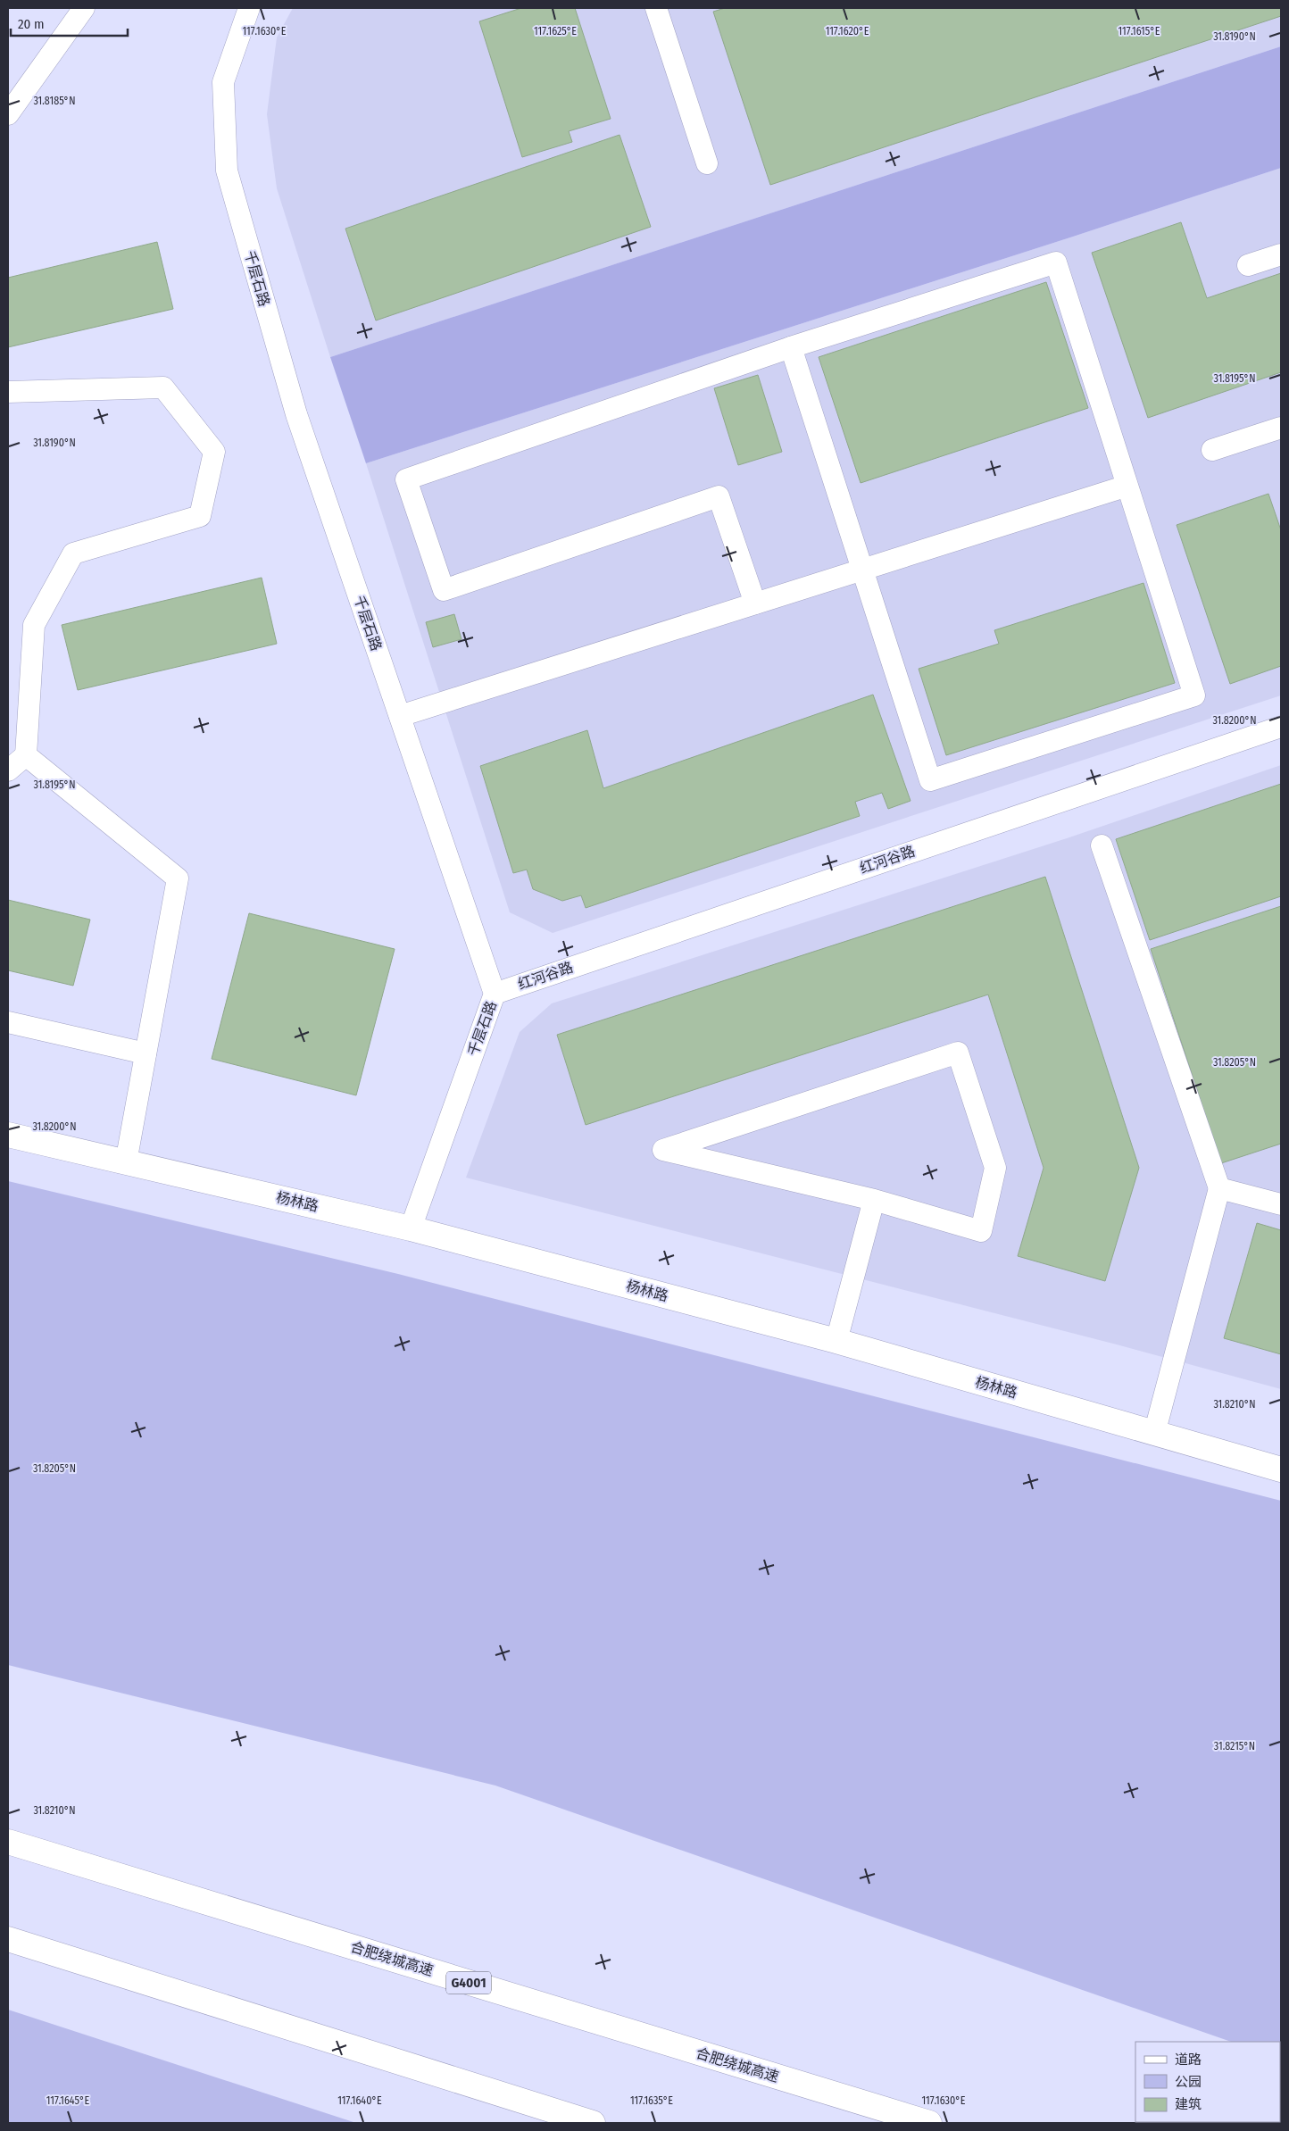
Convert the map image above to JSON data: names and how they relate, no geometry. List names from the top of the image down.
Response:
{
  "streets": {
    "main road": ["杨林路", "合肥绕城高速", "G4001"],
    "lane": ["千层石路", "红河谷路"]
  },
  "crossings": [
    ["千层石路", "红河谷路"],
    ["千层石路", "杨林路"]
  ],
  "legend": ["道路", "公园", "建筑"],
  "scale_bar": "20 m",
  "coordinates": [
    "117.1630°E",
    "117.1625°E",
    "117.1620°E",
    "117.1615°E",
    "31.8190°N",
    "31.8185°N",
    "31.8195°N",
    "31.8200°N",
    "31.8205°N",
    "31.8210°N",
    "31.8215°N",
    "117.1645°E",
    "117.1640°E",
    "117.1635°E"
  ]
}
